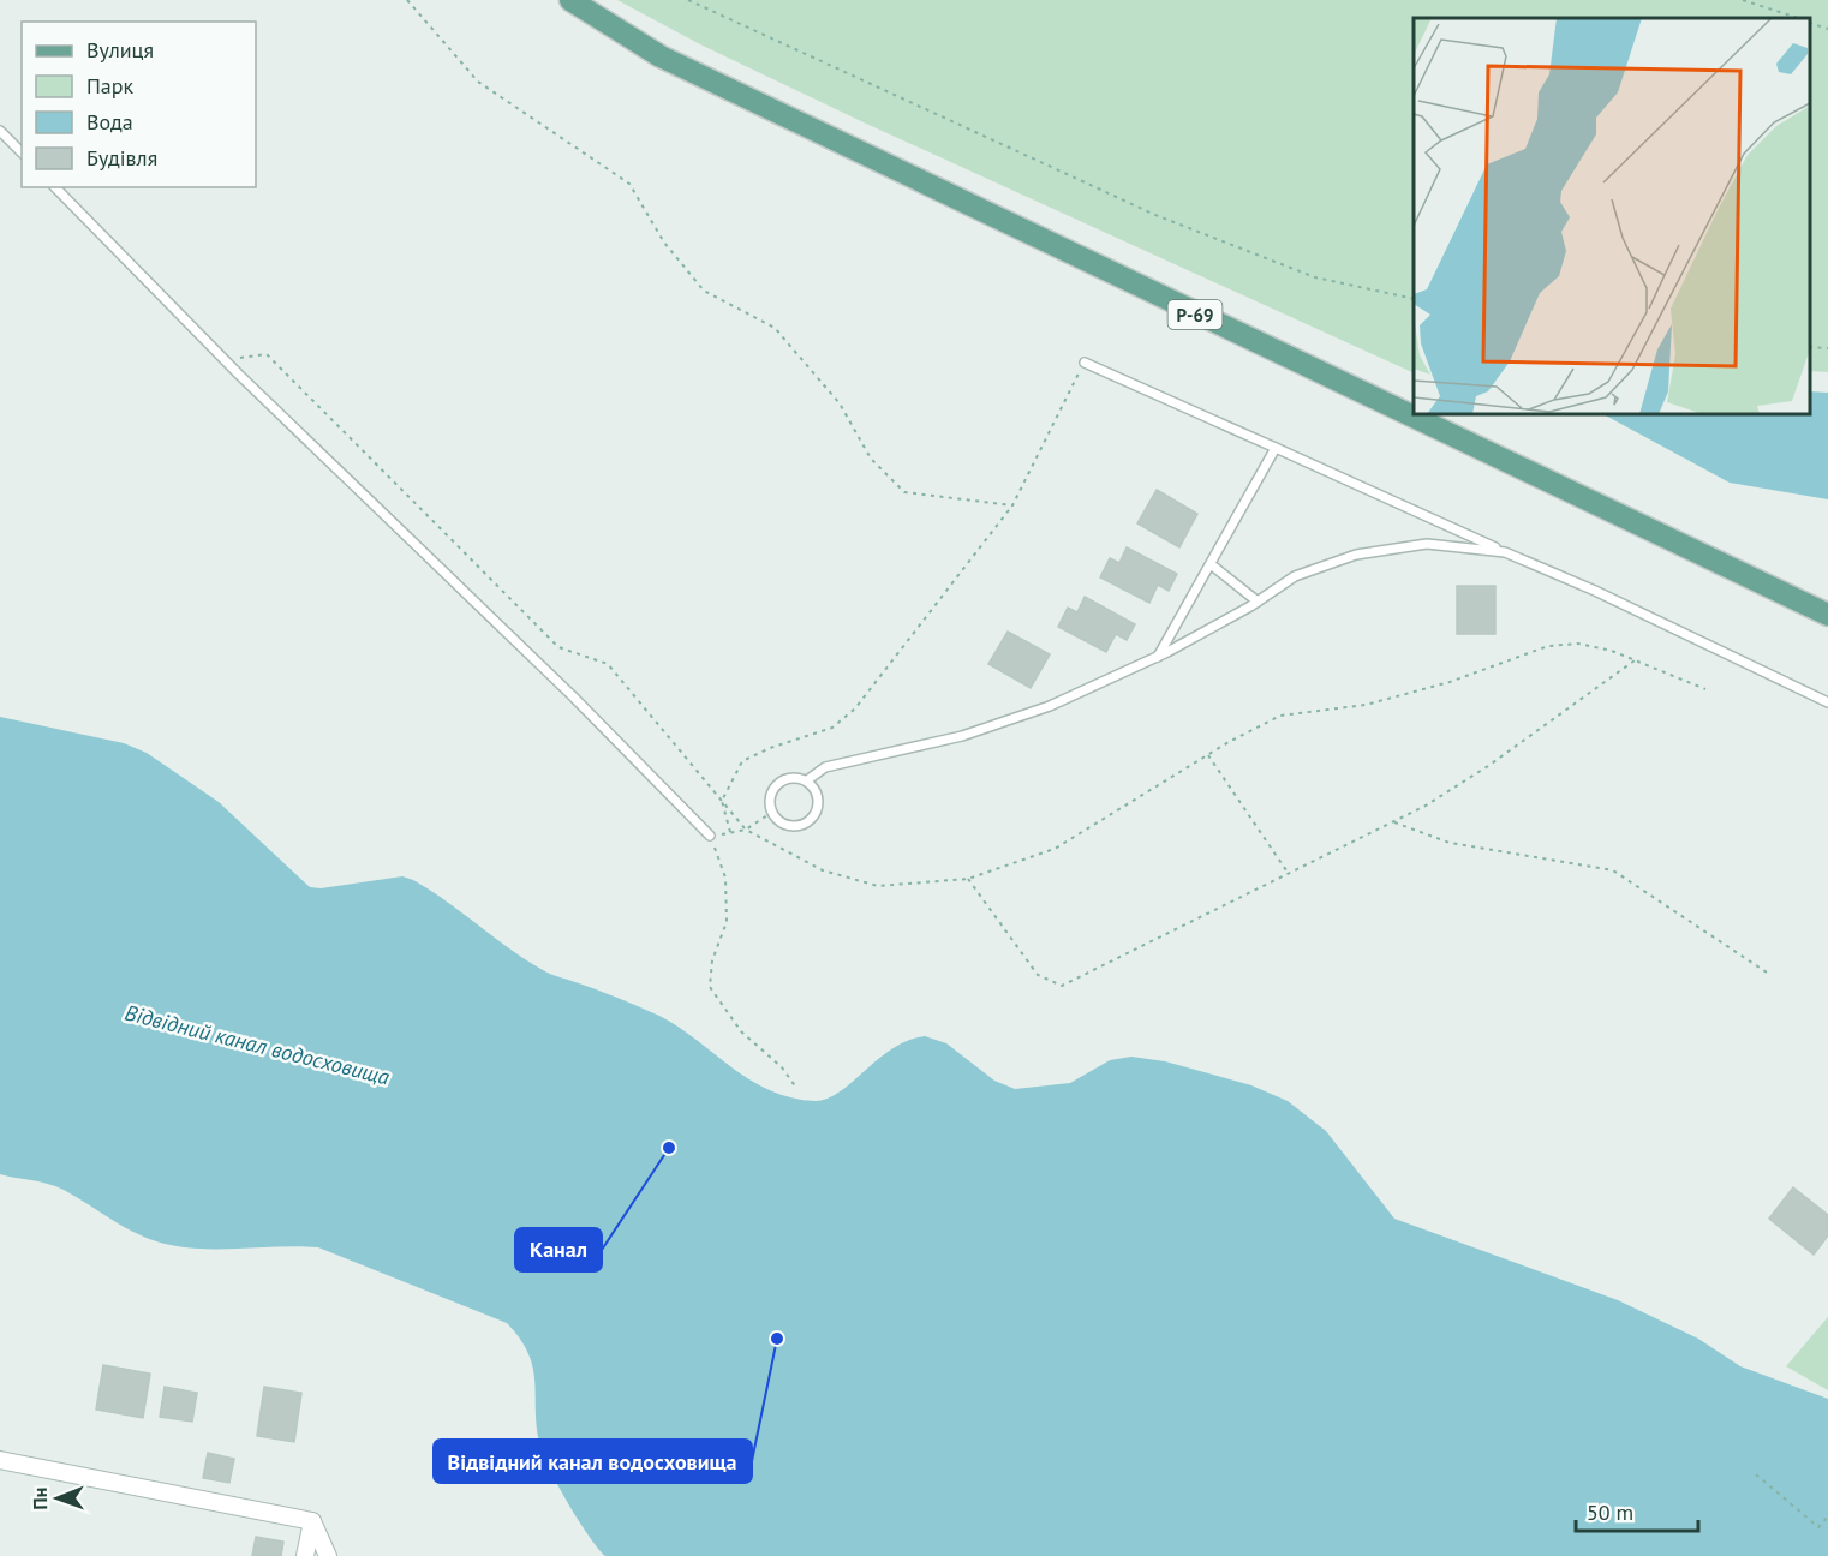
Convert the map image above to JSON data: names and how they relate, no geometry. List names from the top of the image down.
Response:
{
  "streets": {
    "main road": ["Р-69"]
  },
  "water": ["Відвідний канал водосховища"],
  "places": ["Канал", "Відвідний канал водосховища"],
  "legend": [
    "Вулиця",
    "Парк",
    "Вода",
    "Будівля"
  ],
  "scale_bar": "50 m",
  "north": "left"
}
